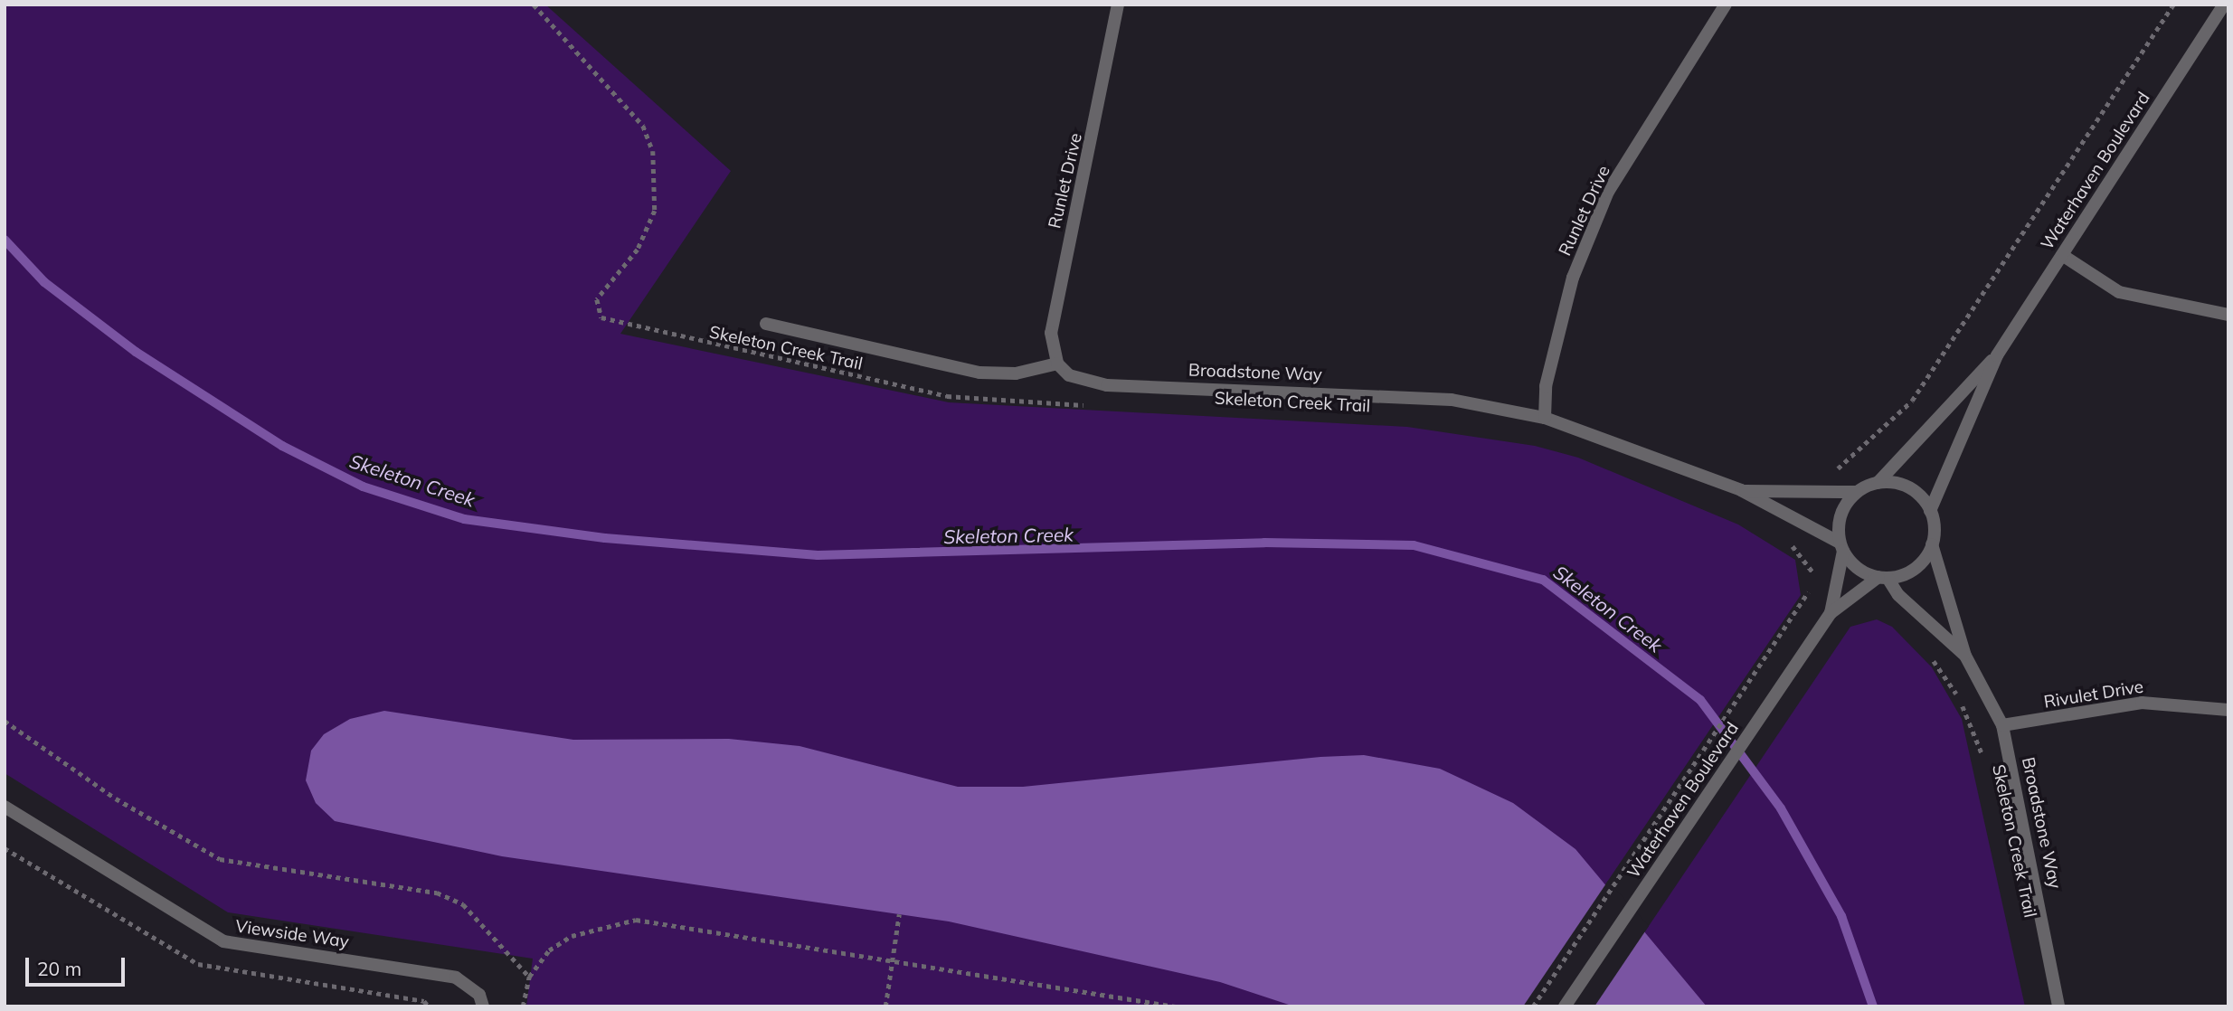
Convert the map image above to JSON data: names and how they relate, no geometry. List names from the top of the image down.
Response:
{
  "streets": {
    "street": [
      "Waterhaven Boulevard",
      "Runlet Drive",
      "Broadstone Way",
      "Rivulet Drive",
      "Viewside Way"
    ],
    "path": ["Skeleton Creek Trail"]
  },
  "crossings": [
    ["Waterhaven Boulevard", "Broadstone Way"],
    ["Runlet Drive", "Broadstone Way"],
    ["Broadstone Way", "Rivulet Drive"]
  ],
  "water": ["Skeleton Creek"],
  "scale_bar": "20 m"
}
